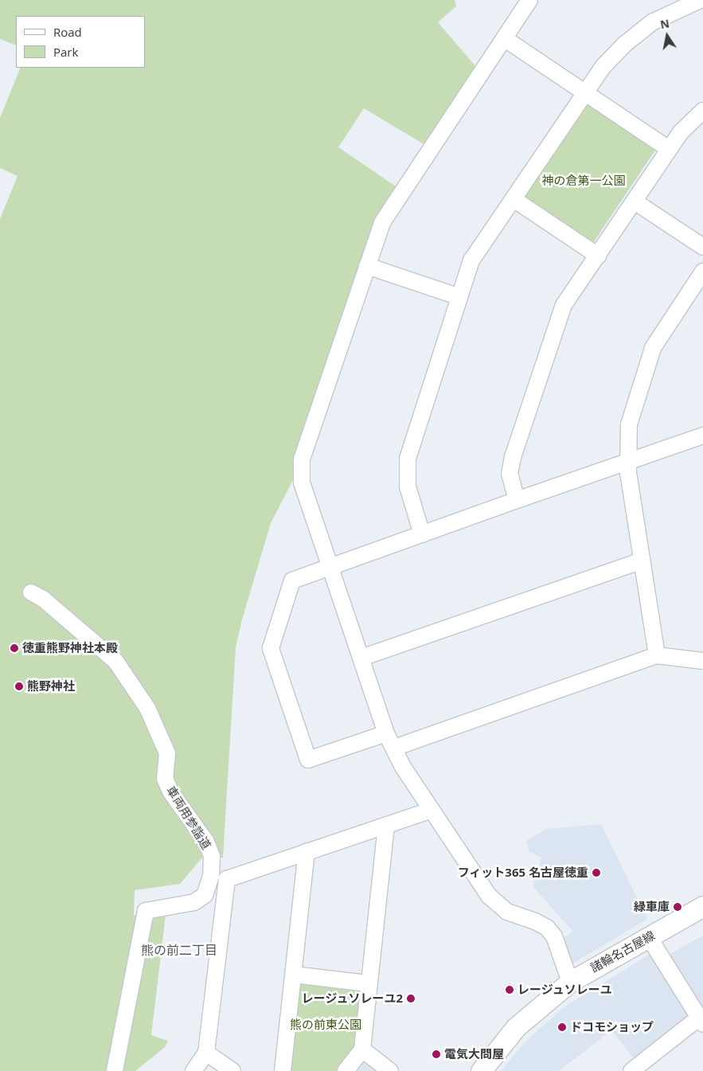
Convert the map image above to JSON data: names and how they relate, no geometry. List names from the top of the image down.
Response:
{
  "streets": {
    "main road": ["諸輪名古屋線"],
    "street": ["車両用参詣道"]
  },
  "districts": ["熊の前二丁目"],
  "parks": ["神の倉第一公園", "熊の前東公園"],
  "places": [
    "徳重熊野神社本殿",
    "熊野神社",
    "フィット365 名古屋徳重",
    "緑車庫",
    "レージュソレーユ",
    "レージュソレーユ2",
    "ドコモショップ",
    "電気大問屋"
  ],
  "legend": ["Road", "Park"],
  "north": "top"
}
